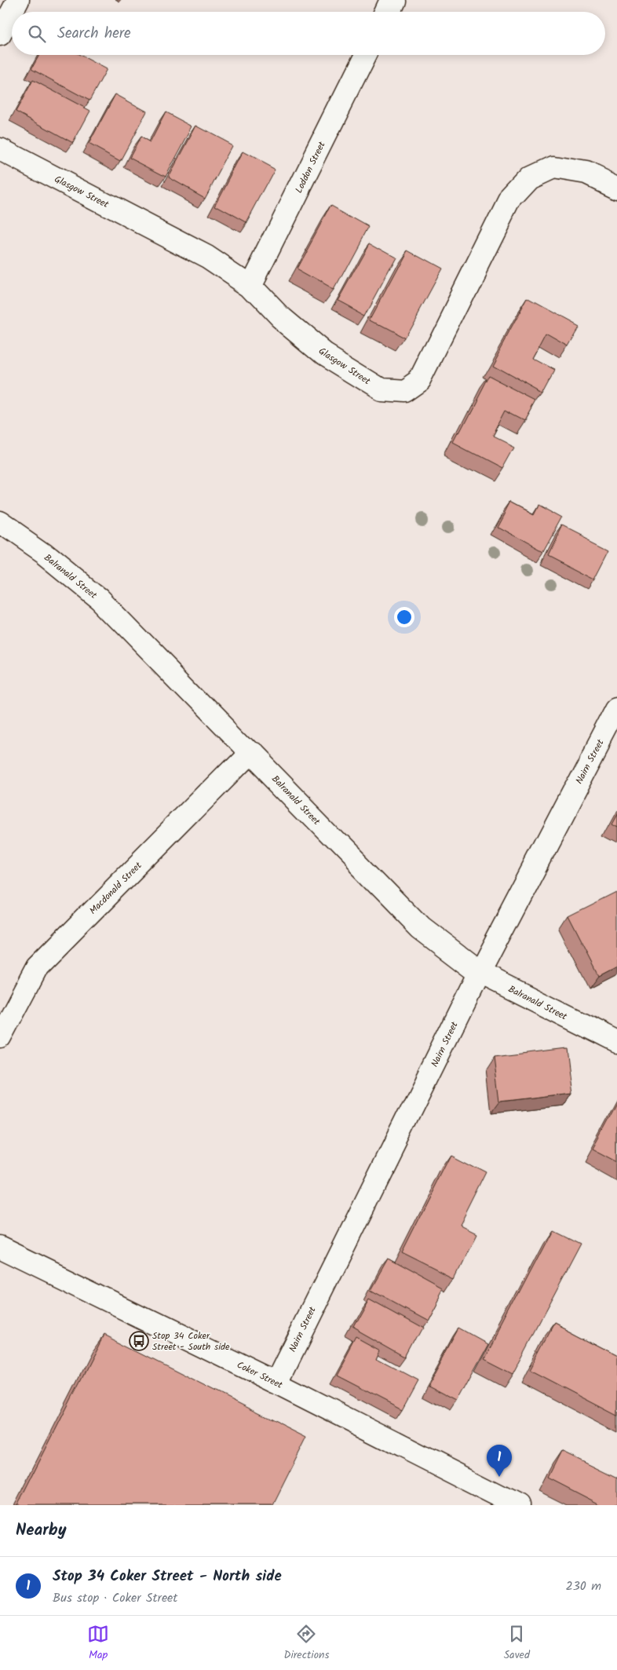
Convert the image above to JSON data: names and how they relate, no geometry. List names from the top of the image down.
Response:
{
  "streets": {
    "street": [
      "Loddon Street",
      "Glasgow Street",
      "Balranald Street",
      "Nairn Street",
      "Macdonald Street",
      "Coker Street"
    ]
  },
  "crossings": [
    ["Loddon Street", "Glasgow Street"],
    ["Balranald Street", "Nairn Street"],
    ["Balranald Street", "Macdonald Street"],
    ["Nairn Street", "Coker Street"]
  ],
  "places": {
    "bus stop": ["Stop 34 Coker Street - South side"]
  },
  "page": {
    "search": "Search here",
    "pins": "1",
    "heading": "Nearby",
    "list": [
      {
        "mark": "1",
        "name": "Stop 34 Coker Street - North side",
        "note": "Bus stop · Coker Street",
        "value": "230 m"
      }
    ],
    "nav": ["Map", "Directions", "Saved"]
  }
}
